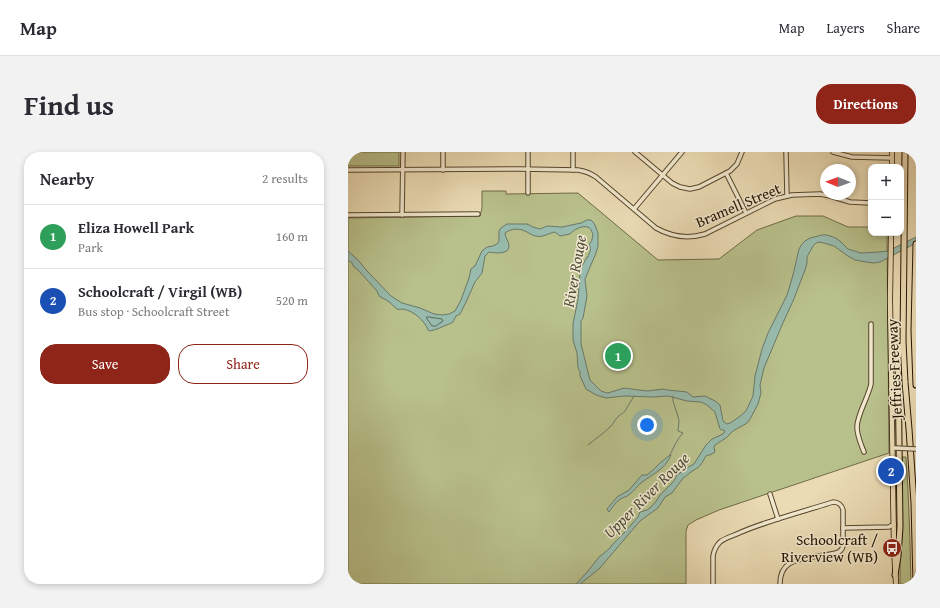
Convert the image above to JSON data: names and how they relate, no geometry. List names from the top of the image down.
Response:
{
  "streets": {
    "highway": ["Jeffries Freeway"],
    "street": ["Bramell Street"]
  },
  "water": ["River Rouge", "Upper River Rouge"],
  "places": {
    "bus stop": ["Schoolcraft / Riverview (WB)"]
  },
  "north": "left",
  "page": {
    "header": "Map",
    "nav": ["Map", "Layers", "Share"],
    "title": "Find us",
    "buttons": [
      "Directions",
      ["Save", "Share"]
    ],
    "heading": ["Nearby", "2 results"],
    "map_buttons": ["+", "−"],
    "list": [
      {
        "mark": "1",
        "name": "Eliza Howell Park",
        "note": "Park",
        "value": "160 m"
      },
      {
        "mark": "2",
        "name": "Schoolcraft / Virgil (WB)",
        "note": "Bus stop · Schoolcraft Street",
        "value": "520 m"
      }
    ],
    "pins": ["1", "2"]
  }
}
